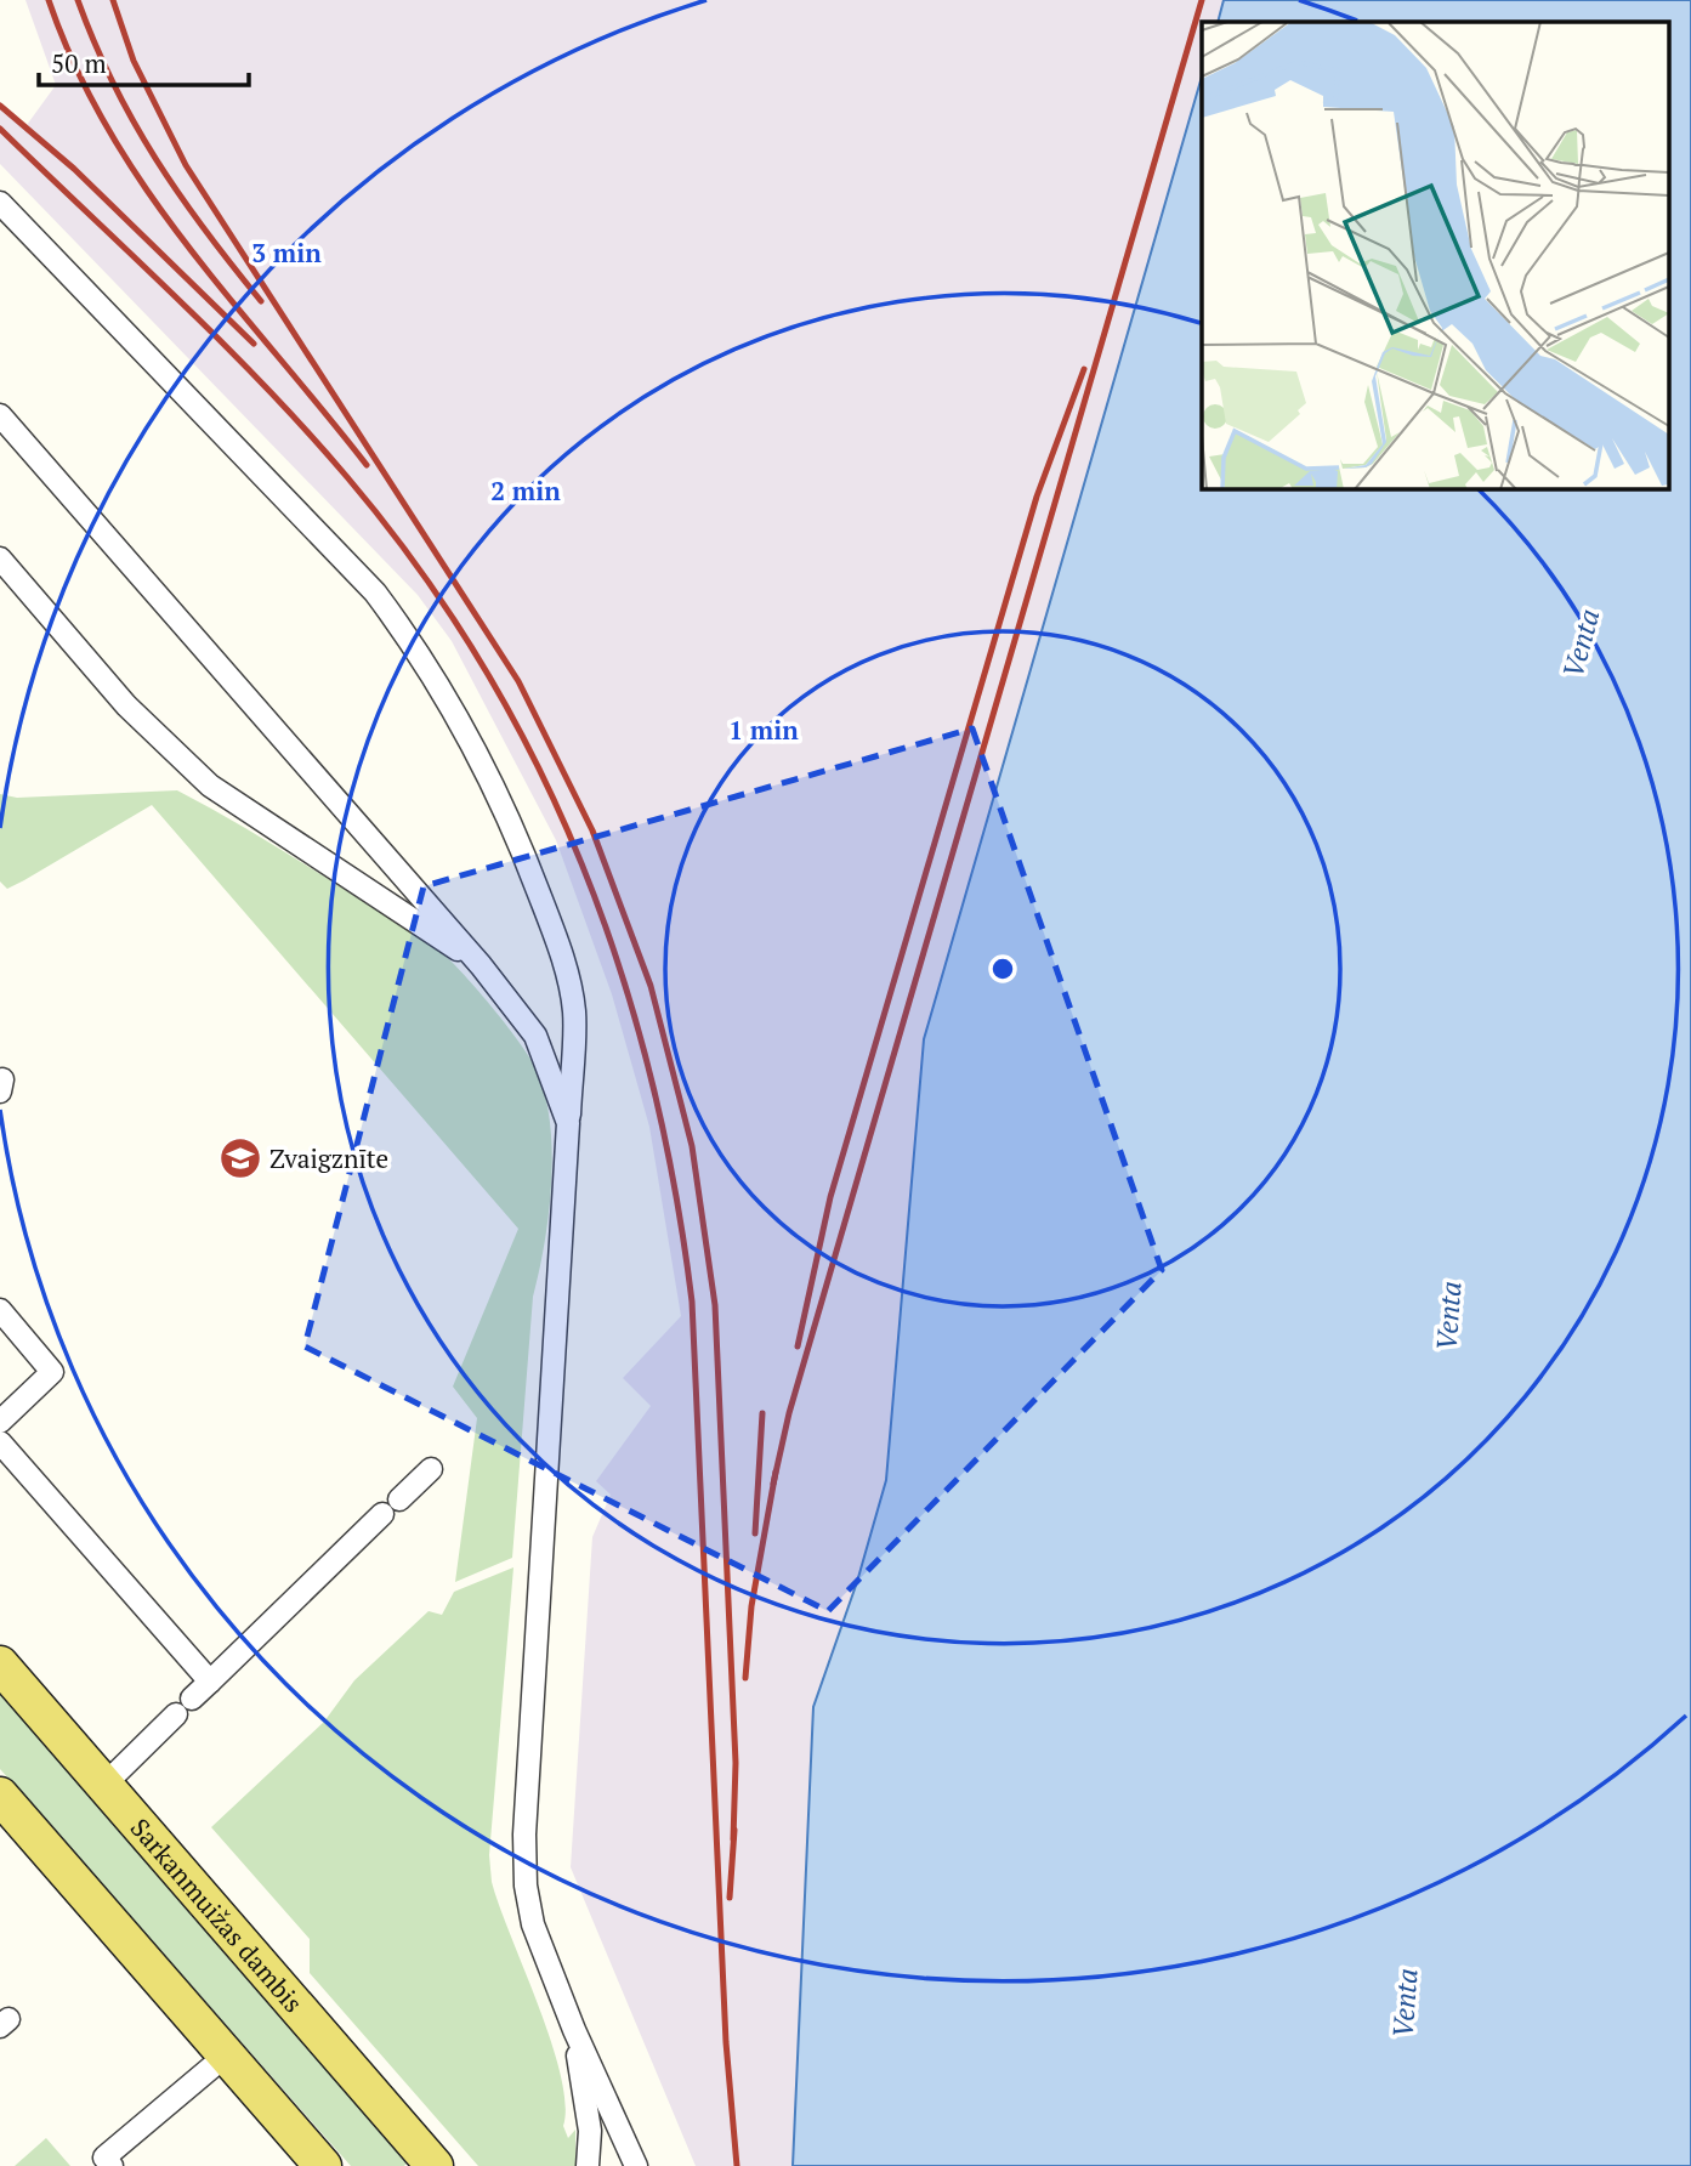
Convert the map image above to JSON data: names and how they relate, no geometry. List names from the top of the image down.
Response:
{
  "streets": {
    "main road": ["Sarkanmuižas dambis"]
  },
  "water": ["Venta"],
  "places": {
    "school or university": ["Zvaigznīte"]
  },
  "scale_bar": "50 m",
  "rings": ["3 min", "2 min", "1 min"]
}
